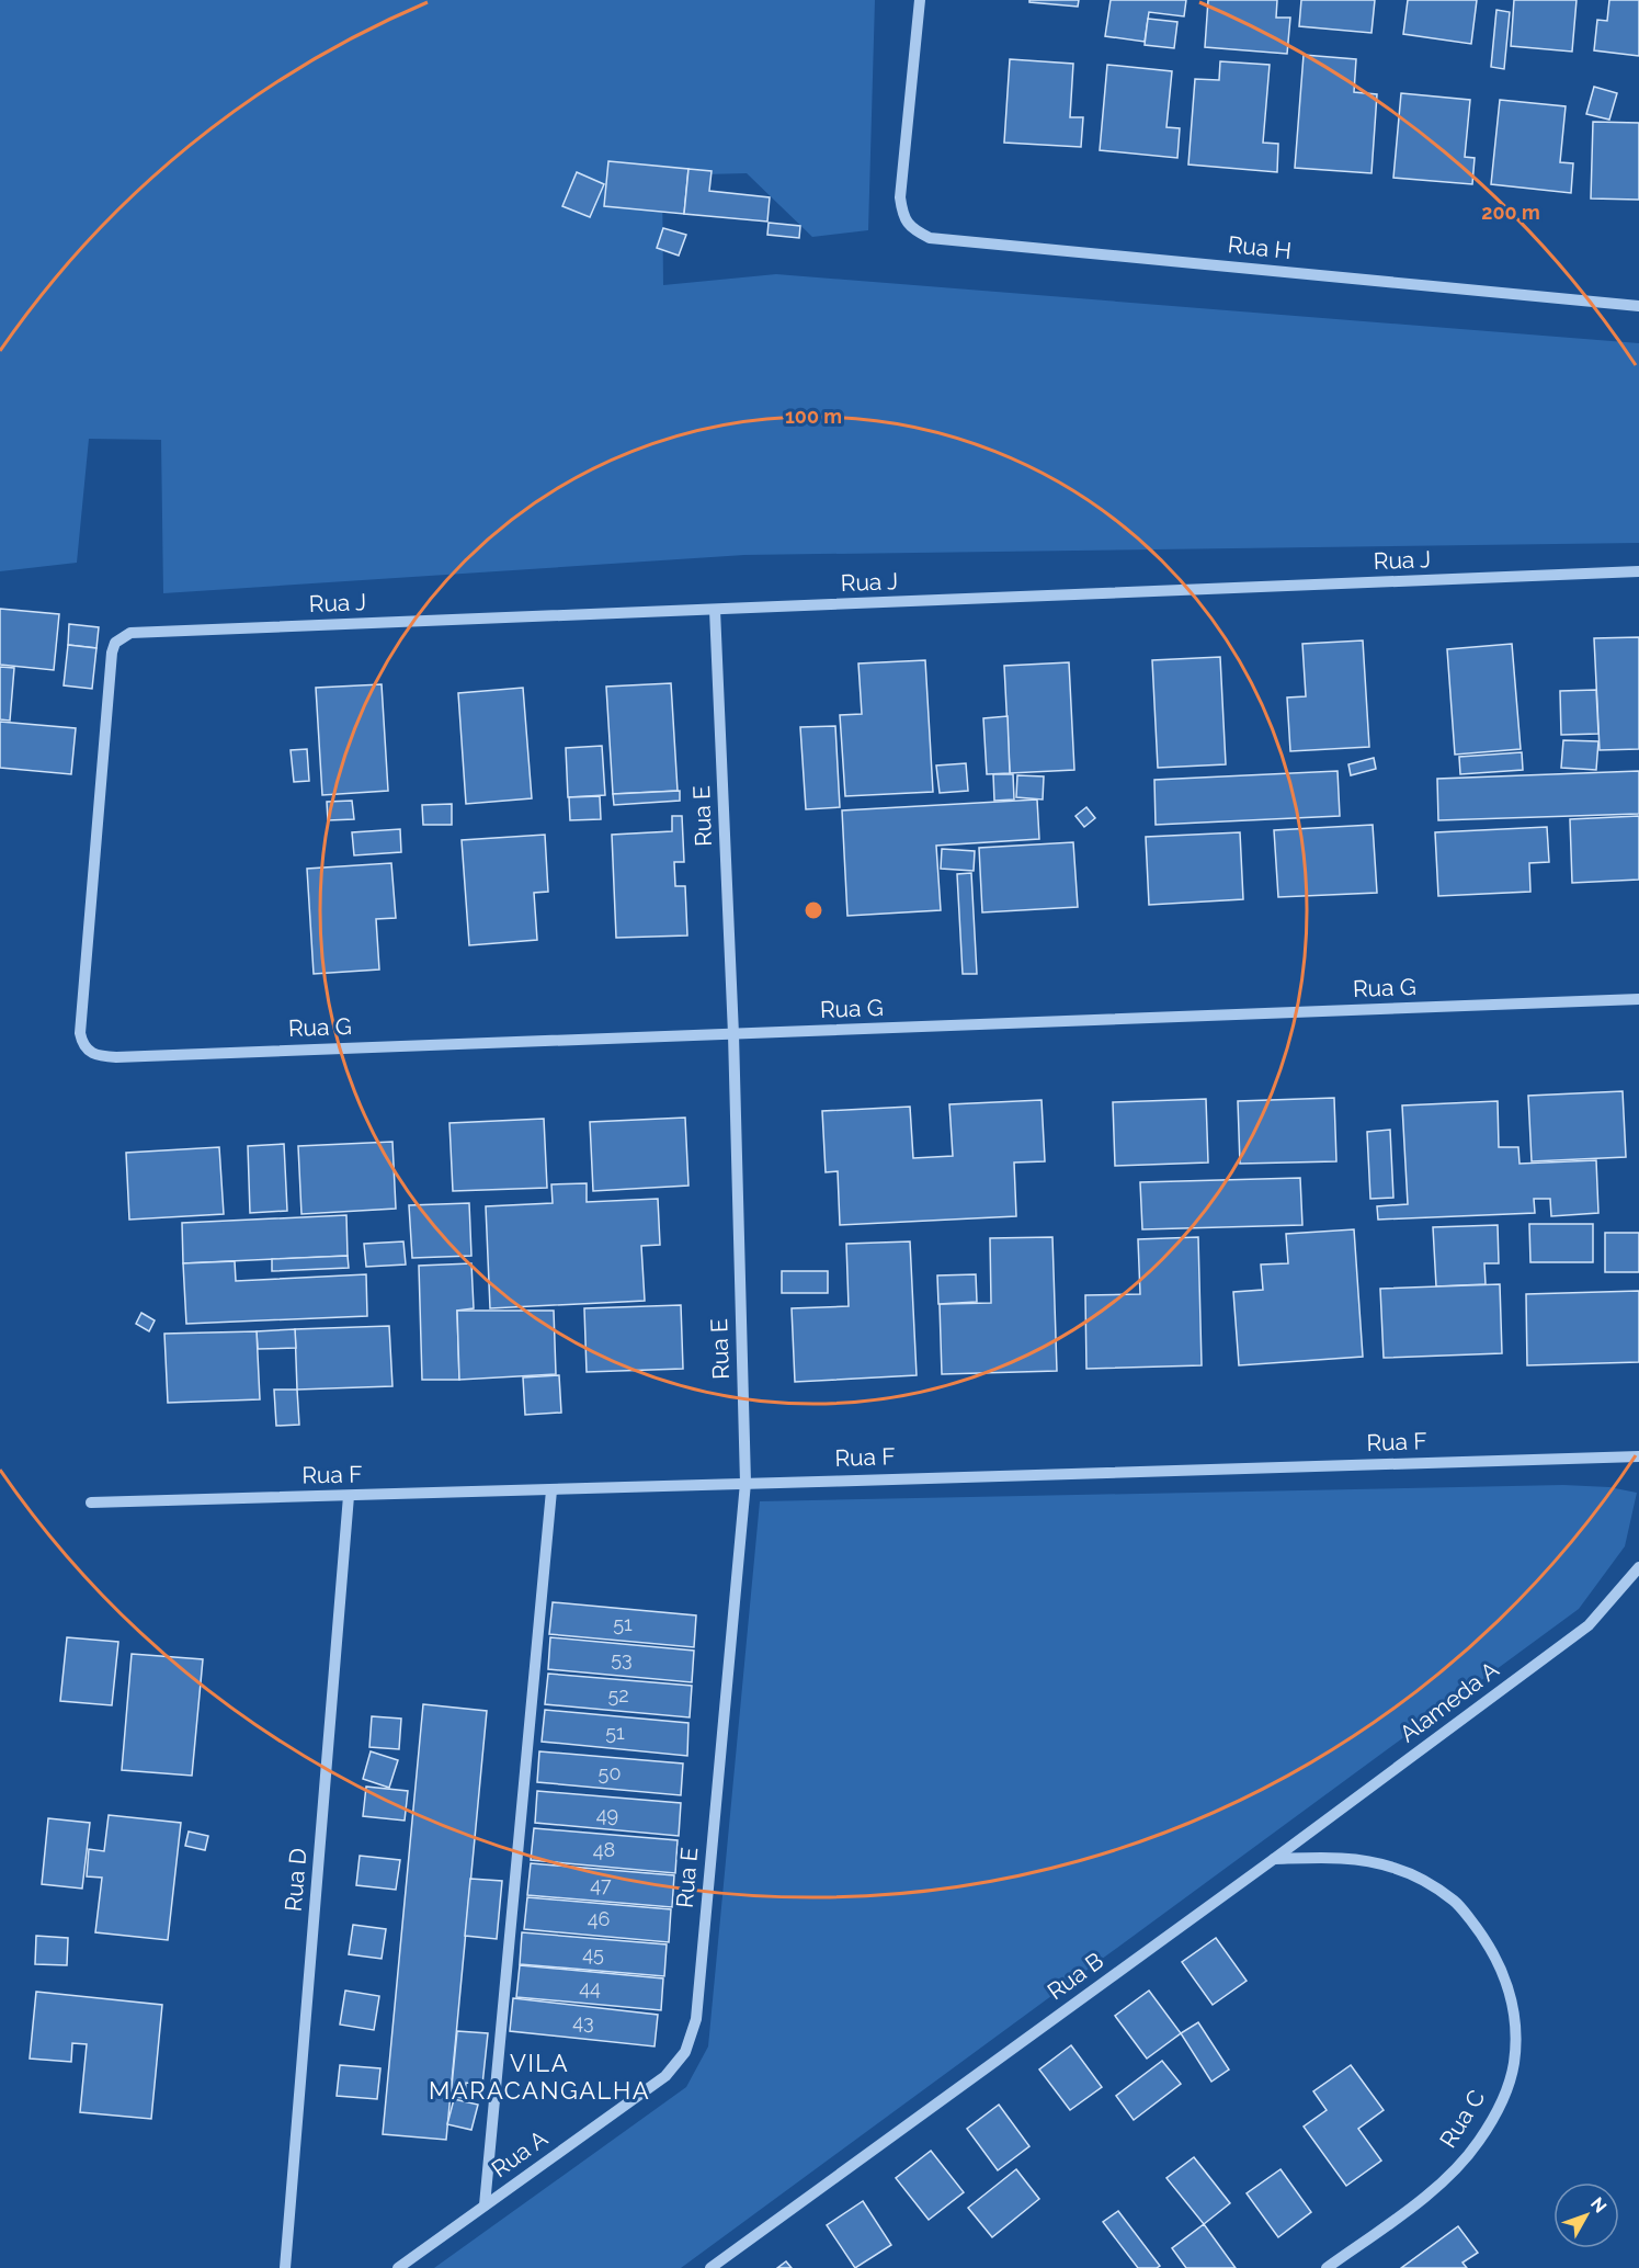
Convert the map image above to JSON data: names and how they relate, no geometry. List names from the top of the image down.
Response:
{
  "streets": {
    "street": [
      "Rua H",
      "Rua J",
      "Rua E",
      "Rua G",
      "Rua F",
      "Alameda A",
      "Rua D",
      "Rua B",
      "Rua C",
      "Rua A"
    ]
  },
  "crossings": [
    ["Rua J", "Rua E"],
    ["Rua J", "Rua G"],
    ["Rua E", "Rua G"],
    ["Rua E", "Rua F"],
    ["Rua E", "Rua A"],
    ["Rua F", "Rua D"],
    ["Alameda A", "Rua B"],
    ["Alameda A", "Rua C"],
    ["Rua B", "Rua C"]
  ],
  "districts": ["VILA MARACANGALHA"],
  "house_numbers": [
    "51",
    "53",
    "52",
    "51",
    "50",
    "49",
    "48",
    "47",
    "46",
    "45",
    "44",
    "43"
  ],
  "north": "top right",
  "rings": ["200 m", "100 m"]
}
